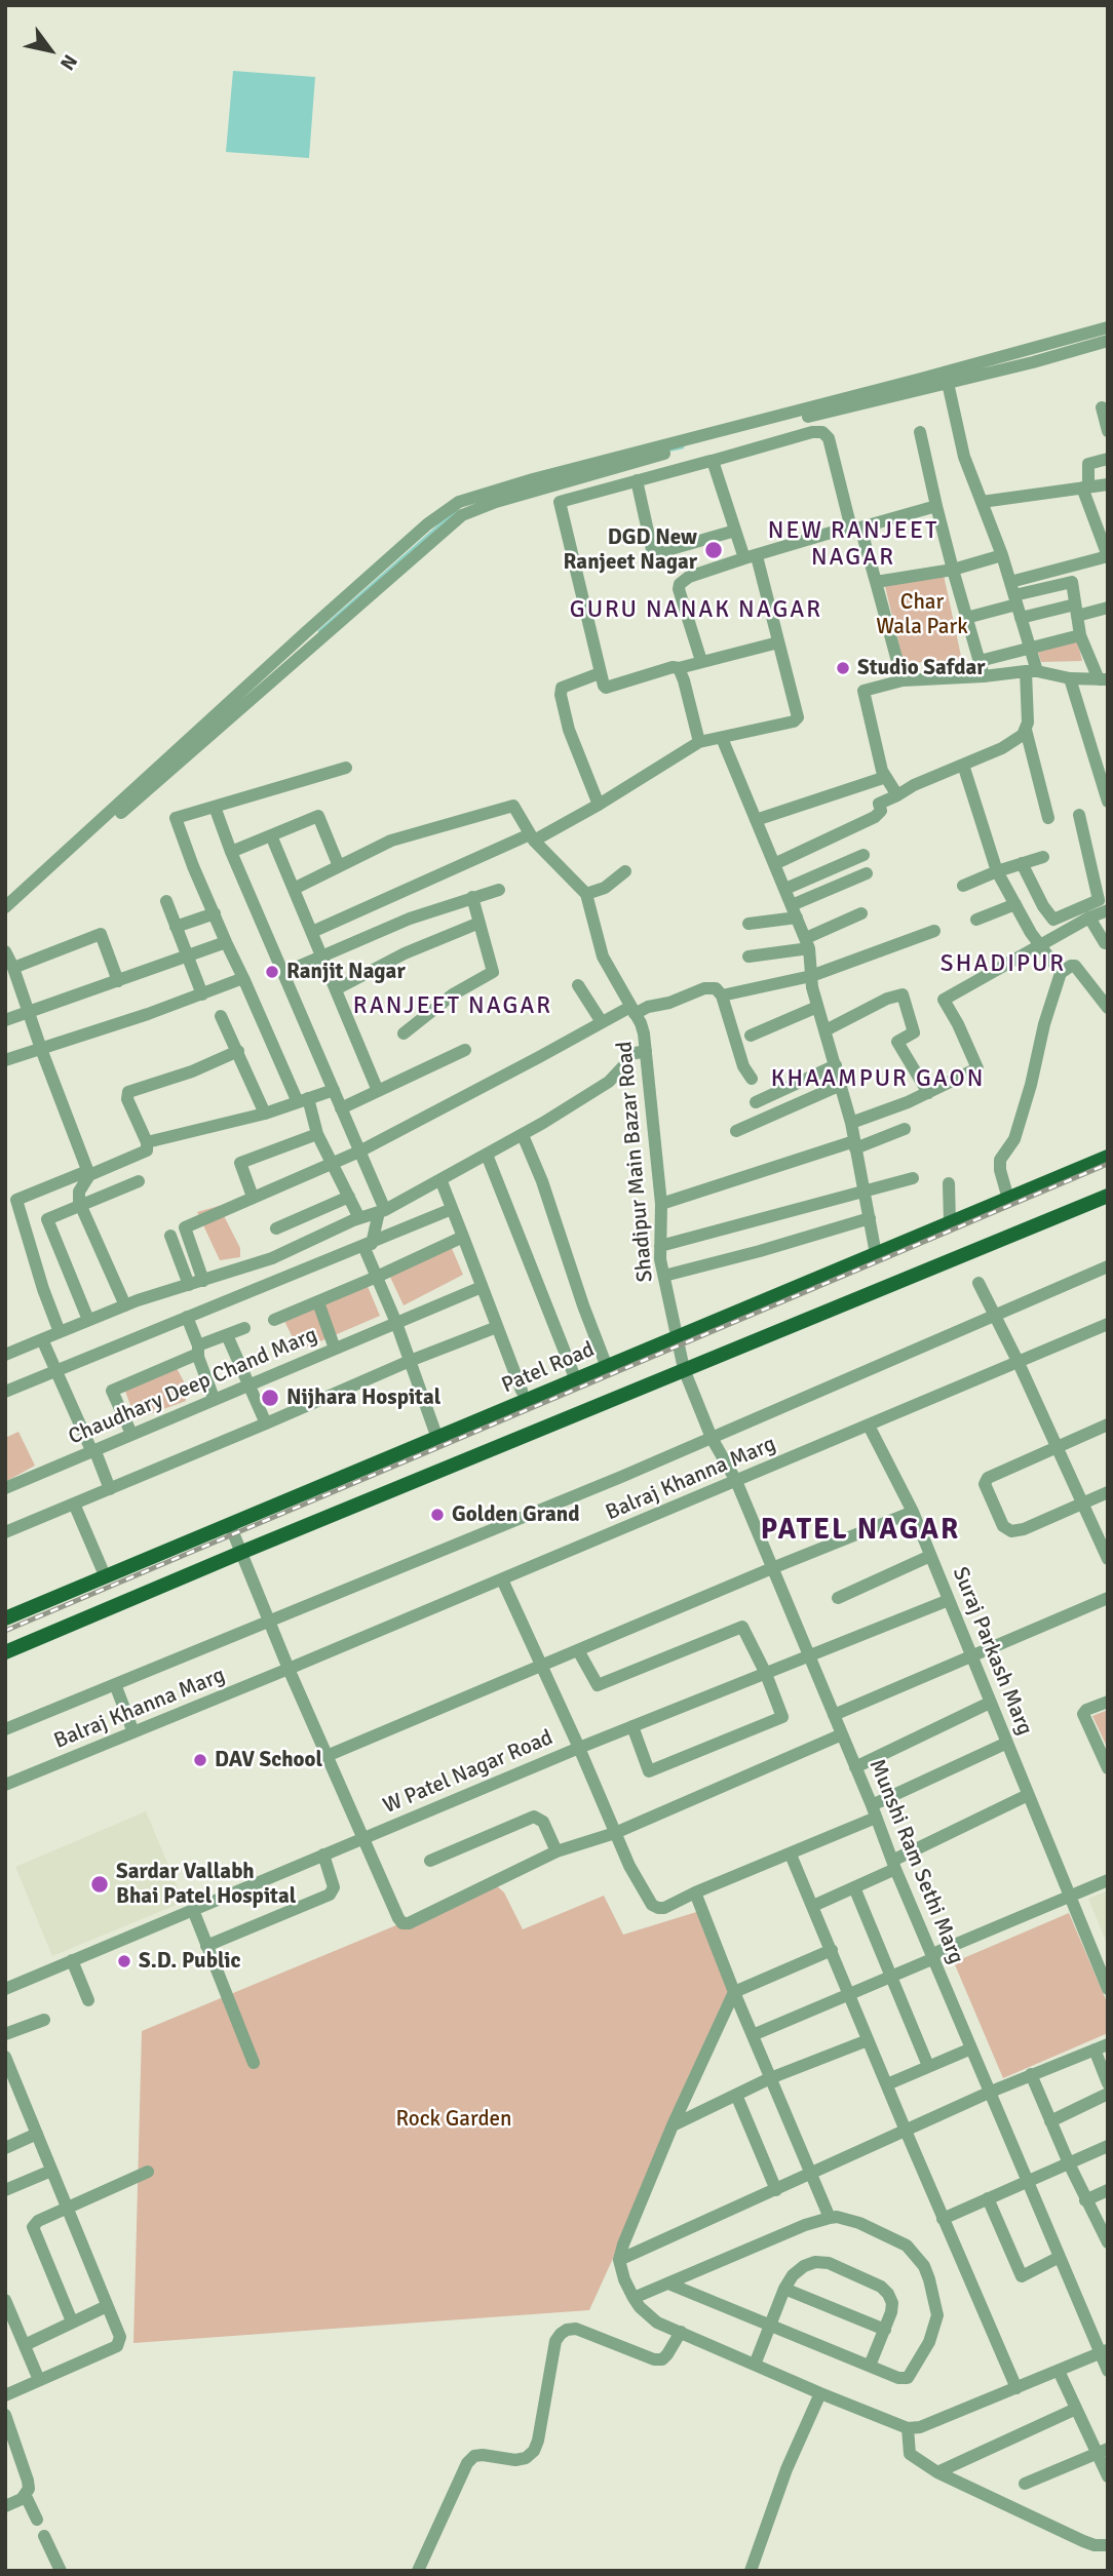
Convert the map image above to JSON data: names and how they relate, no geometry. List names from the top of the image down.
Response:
{
  "streets": {
    "main road": ["Patel Road"],
    "street": [
      "Shadipur Main Bazar Road",
      "Chaudhary Deep Chand Marg",
      "Balraj Khanna Marg",
      "Suraj Parkash Marg",
      "W Patel Nagar Road",
      "Munshi Ram Sethi Marg"
    ]
  },
  "crossings": [
    ["Shadipur Main Bazar Road", "Patel Road"],
    ["Shadipur Main Bazar Road", "Munshi Ram Sethi Marg"],
    ["Balraj Khanna Marg", "Suraj Parkash Marg"],
    ["Balraj Khanna Marg", "Munshi Ram Sethi Marg"],
    ["Suraj Parkash Marg", "W Patel Nagar Road"],
    ["W Patel Nagar Road", "Munshi Ram Sethi Marg"]
  ],
  "districts": [
    "NEW RANJEET NAGAR",
    "GURU NANAK NAGAR",
    "SHADIPUR",
    "RANJEET NAGAR",
    "KHAAMPUR GAON",
    "PATEL NAGAR"
  ],
  "parks": ["Char Wala Park", "Rock Garden"],
  "places": [
    "DGD New Ranjeet Nagar",
    "Studio Safdar",
    "Ranjit Nagar",
    "Nijhara Hospital",
    "Golden Grand",
    "DAV School",
    "Sardar Vallabh Bhai Patel Hospital",
    "S.D. Public"
  ],
  "north": "bottom right"
}
